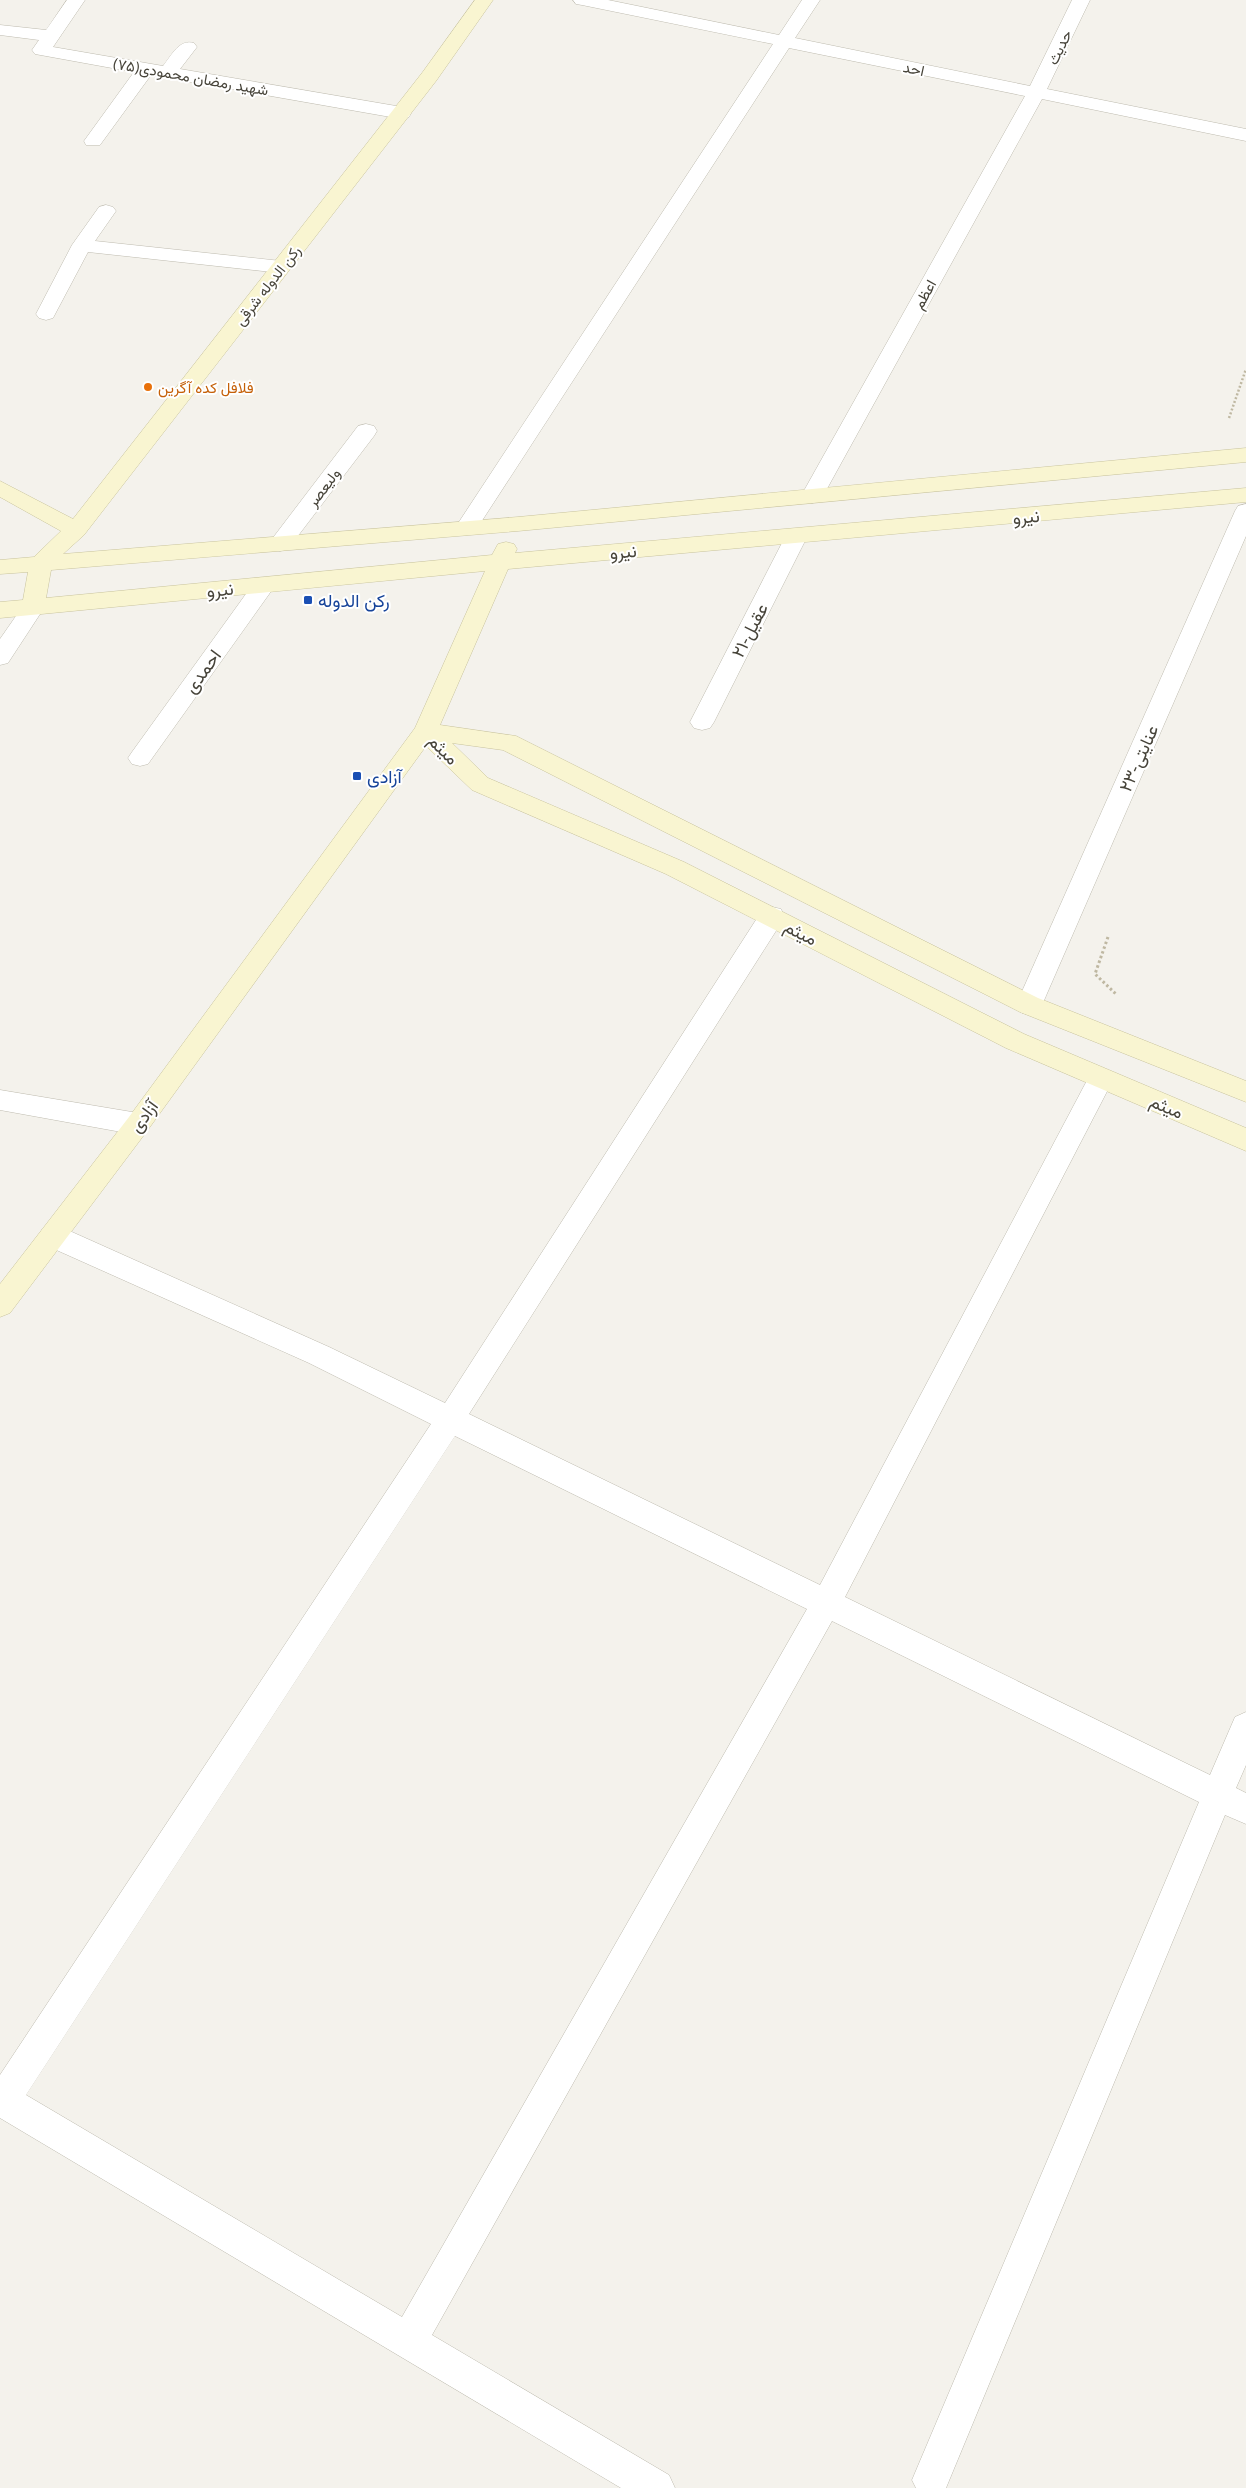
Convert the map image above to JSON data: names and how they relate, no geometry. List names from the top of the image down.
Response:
{
  "streets": {
    "main road": [
      "رکن الدوله شرقی",
      "نیرو",
      "میثم",
      "آزادی"
    ],
    "street": [
      "حدیث",
      "احد",
      "شهید رمضان محمودی(۷۵)",
      "اعظم",
      "ولیعصر",
      "۲۱-عقیل",
      "احمدی",
      "۲۳-عنایتی"
    ]
  },
  "crossings": [
    ["حدیث", "احد"],
    ["حدیث", "اعظم"],
    ["احد", "اعظم"],
    ["شهید رمضان محمودی(۷۵)", "رکن الدوله شرقی"],
    ["رکن الدوله شرقی", "نیرو"],
    ["اعظم", "نیرو"],
    ["ولیعصر", "نیرو"],
    ["نیرو", "۲۱-عقیل"],
    ["نیرو", "احمدی"],
    ["نیرو", "آزادی"],
    ["میثم", "۲۳-عنایتی"],
    ["میثم", "آزادی"]
  ],
  "places": {
    "other": ["فلافل کده آگرین"],
    "transit": ["رکن الدوله", "آزادی"]
  }
}
